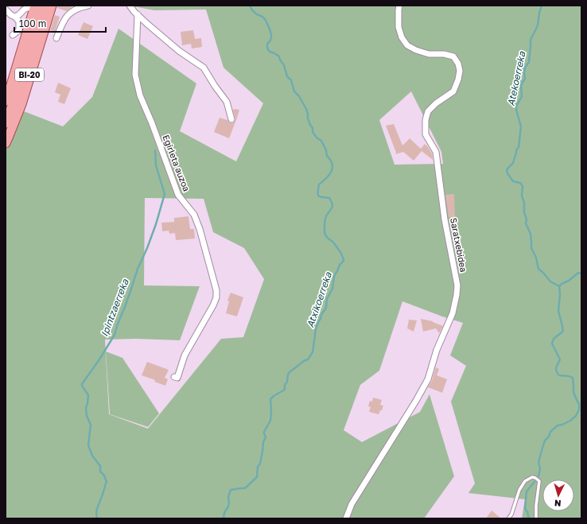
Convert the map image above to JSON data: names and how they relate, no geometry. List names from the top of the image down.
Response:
{
  "streets": {
    "main road": ["BI-20"],
    "street": ["Egirleta auzoa", "Saratxebidea"]
  },
  "water": ["Atekoerreka", "Atxikoerreka", "Ipintzaerreka"],
  "scale_bar": "100 m",
  "north": "bottom"
}
